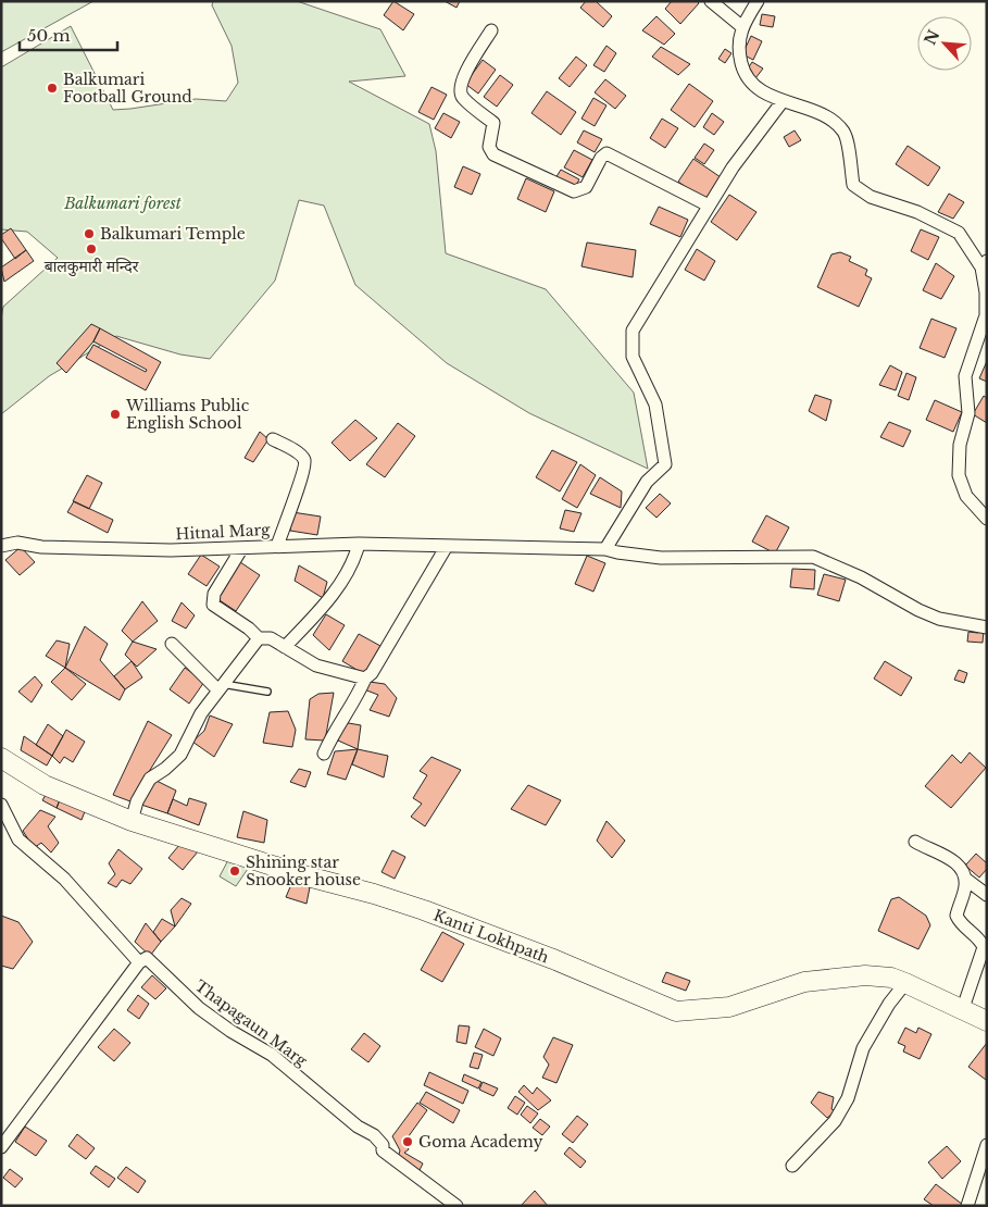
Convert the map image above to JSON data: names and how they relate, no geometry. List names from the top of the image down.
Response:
{
  "streets": {
    "main road": ["Kanti Lokhpath"],
    "street": ["Hitnal Marg", "Thapagaun Marg"]
  },
  "parks": ["Balkumari forest"],
  "places": [
    "Balkumari Football Ground",
    "Balkumari Temple",
    "बालकुमारी मन्दिर",
    "Williams Public English School",
    "Shining star Snooker house",
    "Goma Academy"
  ],
  "scale_bar": "50 m",
  "north": "top left"
}
